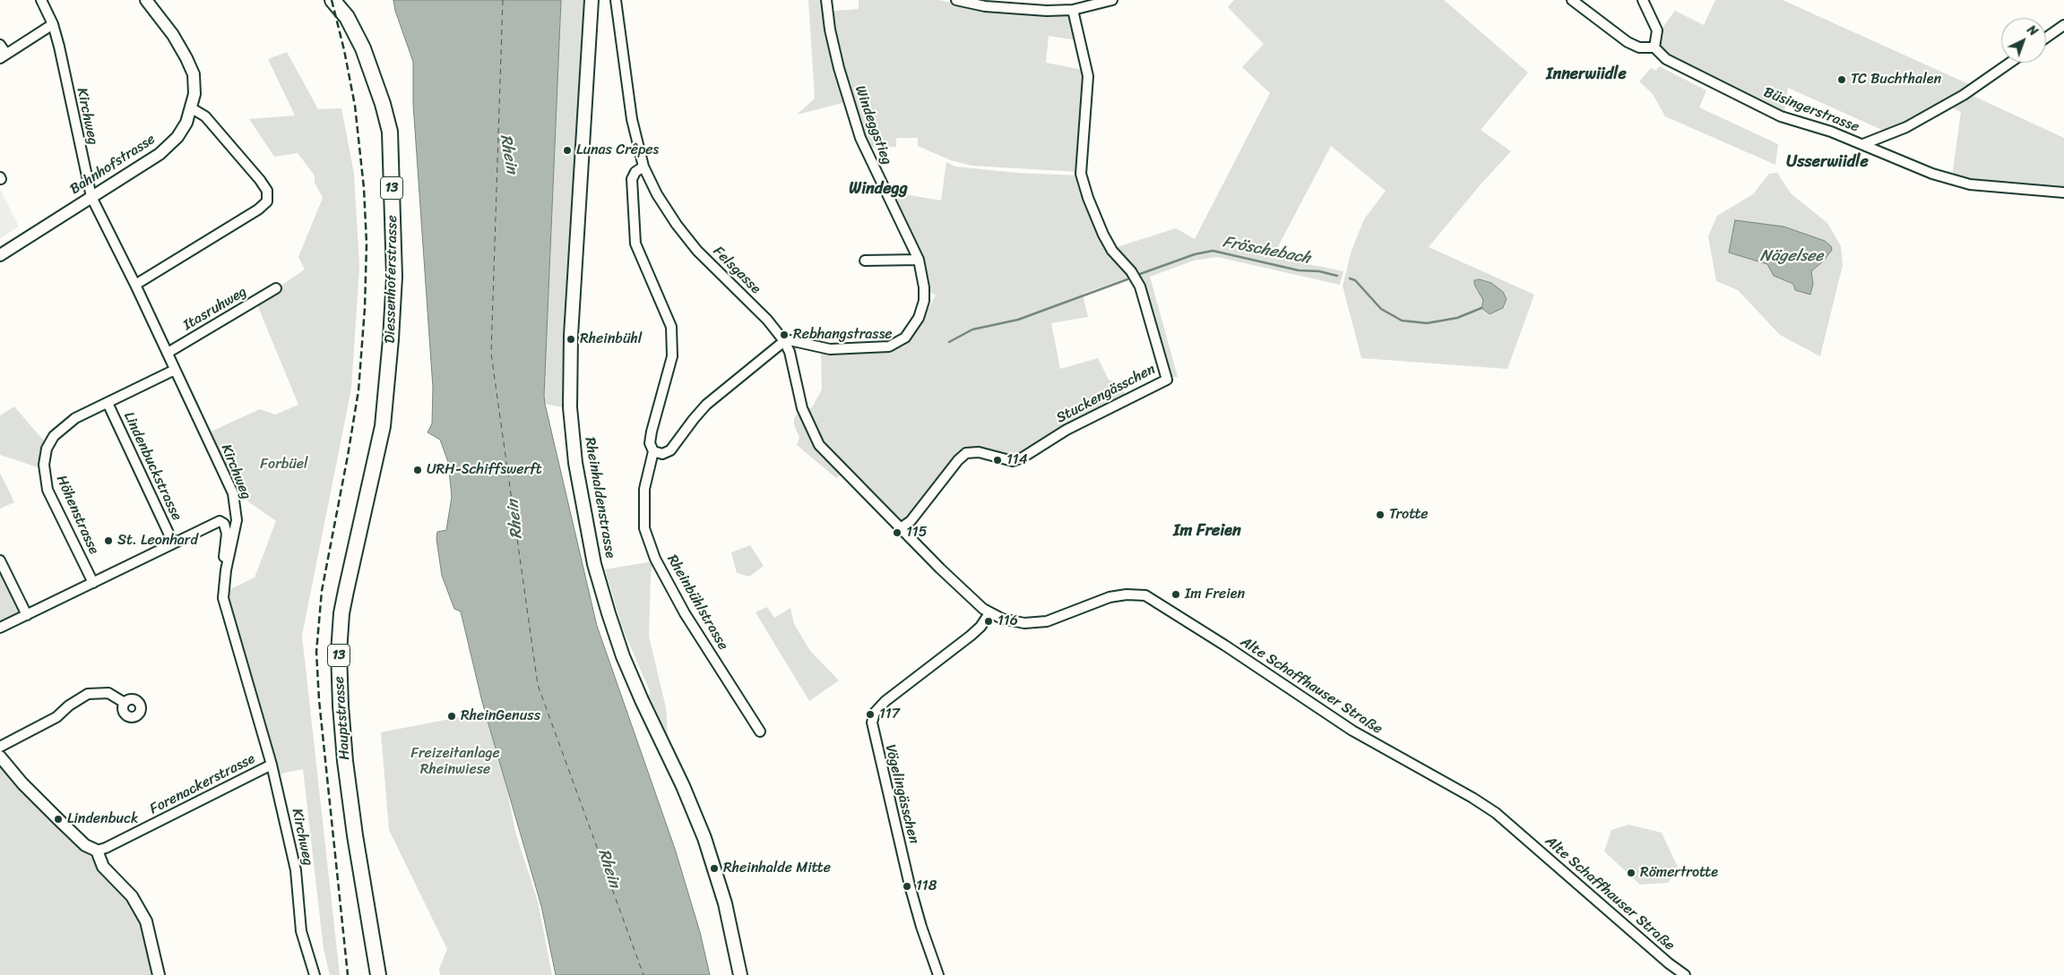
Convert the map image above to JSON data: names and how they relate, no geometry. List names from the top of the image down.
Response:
{
  "streets": {
    "main road": [
      "13",
      "Diessenhoferstrasse",
      "Rheinhaldenstrasse",
      "Hauptstrasse"
    ],
    "street": [
      "Büsingerstrasse",
      "Kirchweg",
      "Windeggstieg",
      "Bahnhofstrasse",
      "Felsgasse",
      "Itasruhweg",
      "Stuckengässchen",
      "Lindenbuckstrasse",
      "Höhenstrasse",
      "Rheinbühlstrasse",
      "Alte Schaffhauser Straße",
      "Forenackerstrasse",
      "Vögelingässchen"
    ]
  },
  "crossings": [
    ["Kirchweg", "Bahnhofstrasse"],
    ["Kirchweg", "Itasruhweg"],
    ["Kirchweg", "Höhenstrasse"],
    ["Kirchweg", "Forenackerstrasse"],
    ["Windeggstieg", "Felsgasse"],
    ["Felsgasse", "Stuckengässchen"],
    ["Felsgasse", "Rheinbühlstrasse"],
    ["Felsgasse", "Alte Schaffhauser Straße"],
    ["Diessenhoferstrasse", "Hauptstrasse"],
    ["Stuckengässchen", "Alte Schaffhauser Straße"],
    ["Lindenbuckstrasse", "Höhenstrasse"],
    ["Alte Schaffhauser Straße", "Vögelingässchen"]
  ],
  "districts": [
    "Innerwiidle",
    "Usserwiidle",
    "Windegg",
    "Im Freien"
  ],
  "water": ["Rhein", "Fröschebach", "Nägelsee"],
  "parks": ["Forbüel", "Freizeitanlage Rheinwiese"],
  "places": [
    "TC Buchthalen",
    "Lunas Crêpes",
    "Rebhangstrasse",
    "Rheinbühl",
    "114",
    "URH-Schiffswerft",
    "Trotte",
    "115",
    "St. Leonhard",
    "Im Freien",
    "116",
    "117",
    "RheinGenuss",
    "Lindenbuck",
    "Rheinhalde Mitte",
    "Römertrotte",
    "118"
  ],
  "north": "top right"
}
